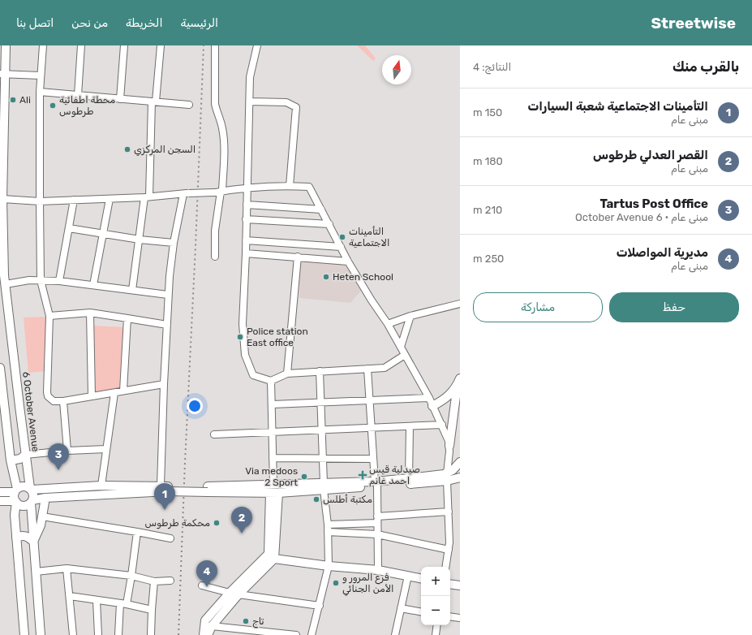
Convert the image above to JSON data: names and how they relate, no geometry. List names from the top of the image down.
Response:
{
  "streets": {
    "main road": ["6 October Avenue"]
  },
  "places": {
    "other": [
      "Ali",
      "محطة اطفائية طرطوس",
      "السجن المركزي",
      "التأمينات الاجتماعية",
      "Heten School",
      "Police station East office",
      "Via medoos 2 Sport",
      "مكتبة أطلس",
      "محكمة طرطوس",
      "فرع المرور و الأمن الجنائي",
      "تاج"
    ],
    "health": ["صيدلية قيس احمد غانم"]
  },
  "north": "top",
  "page": {
    "header": "Streetwise",
    "nav": [
      "الرئيسية",
      "الخريطة",
      "من نحن",
      "اتصل بنا"
    ],
    "heading": ["بالقرب منك", "النتائج: 4"],
    "list": [
      {
        "mark": "1",
        "name": "التأمينات الاجتماعية شعبة السيارات",
        "note": "مبنى عام",
        "value": "150 m"
      },
      {
        "mark": "2",
        "name": "القصر العدلي طرطوس",
        "note": "مبنى عام",
        "value": "180 m"
      },
      {
        "mark": "3",
        "name": "Tartus Post Office",
        "note": "مبنى عام · 6 October Avenue",
        "value": "210 m"
      },
      {
        "mark": "4",
        "name": "مديرية المواصلات",
        "note": "مبنى عام",
        "value": "250 m"
      }
    ],
    "buttons": ["حفظ", "مشاركة"],
    "pins": [
      "3",
      "1",
      "2",
      "4"
    ],
    "map_buttons": ["+", "−"]
  }
}
